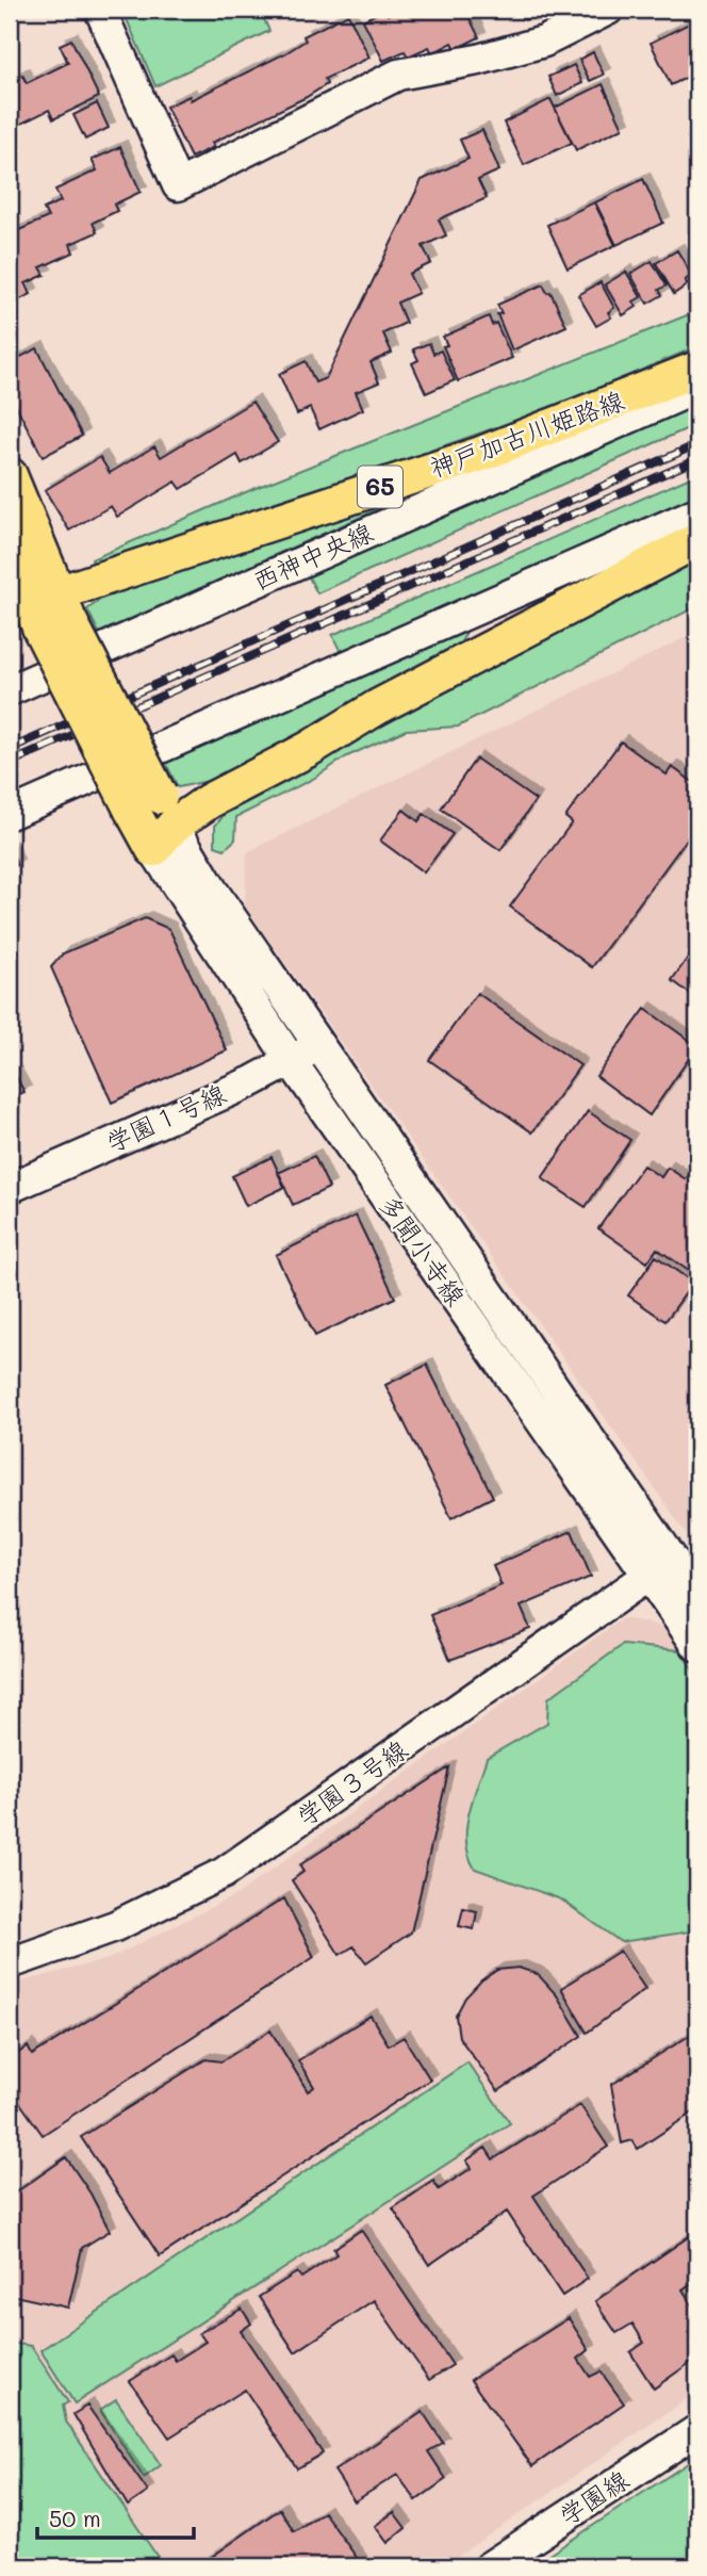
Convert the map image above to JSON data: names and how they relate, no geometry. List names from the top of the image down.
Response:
{
  "streets": {
    "main road": ["神戸加古川姫路線", "65"],
    "street": [
      "西神中央線",
      "学園１号線",
      "多聞小寺線",
      "学園３号線",
      "学園線"
    ]
  },
  "crossings": [
    ["学園１号線", "多聞小寺線"],
    ["多聞小寺線", "学園３号線"]
  ],
  "scale_bar": "50 m"
}
